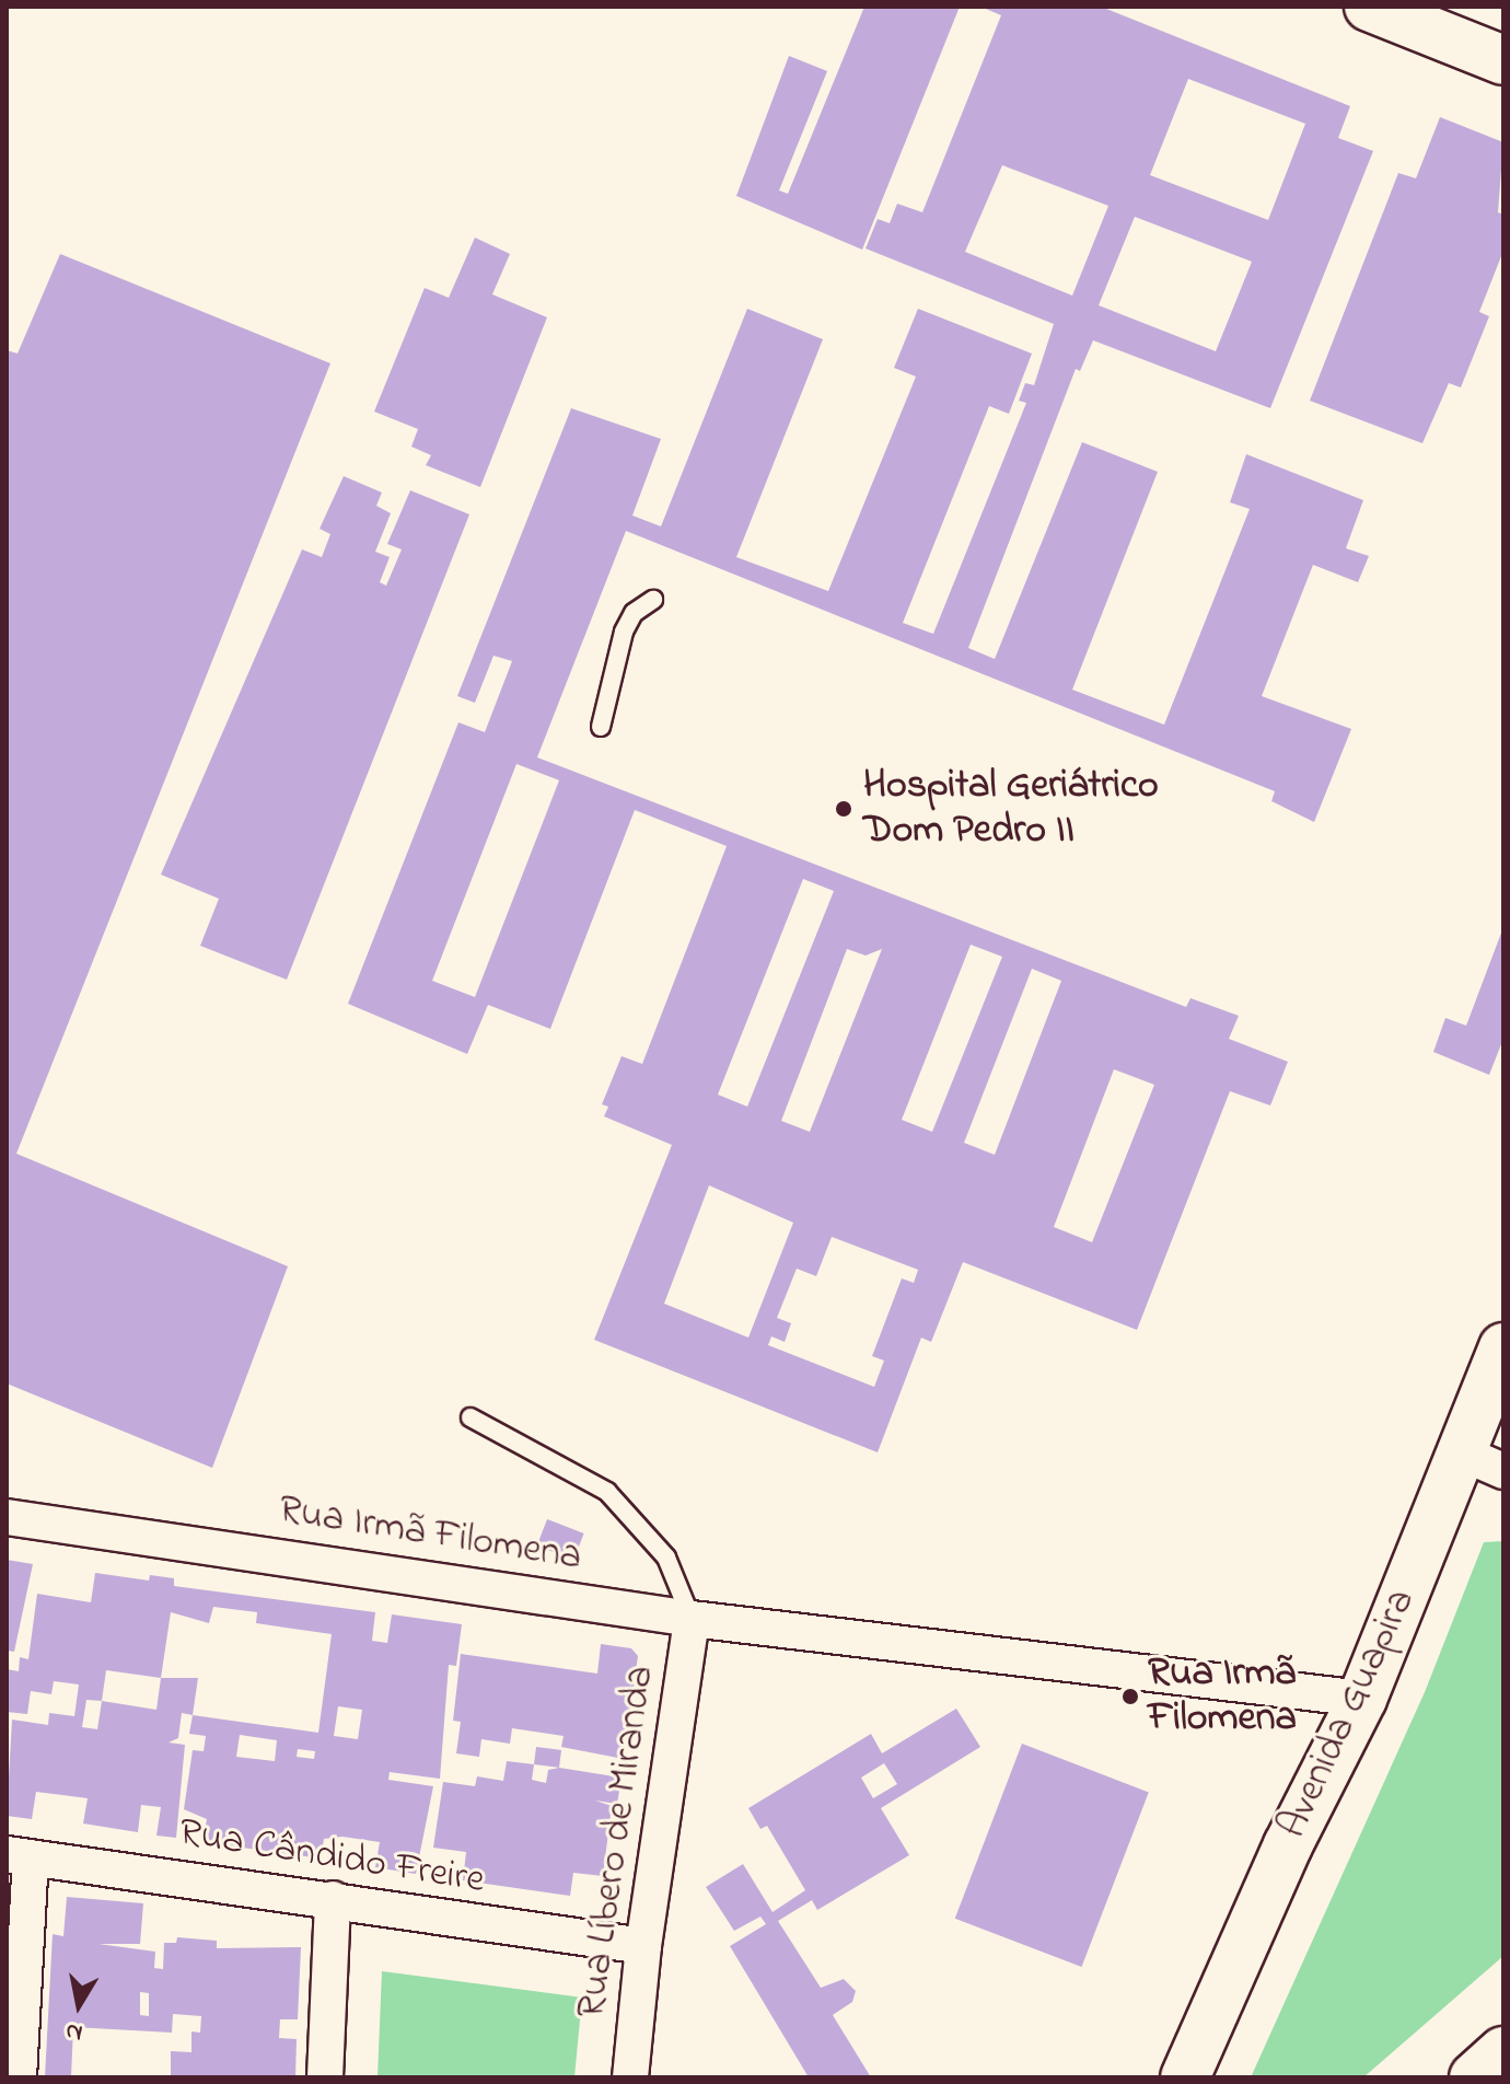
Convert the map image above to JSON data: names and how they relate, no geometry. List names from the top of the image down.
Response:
{
  "streets": {
    "main road": ["Avenida Guapira"],
    "street": ["Rua Irmã Filomena", "Rua Líbero de Miranda", "Rua Cândido Freire"]
  },
  "crossings": [
    ["Rua Irmã Filomena", "Avenida Guapira"],
    ["Rua Irmã Filomena", "Rua Líbero de Miranda"],
    ["Rua Líbero de Miranda", "Rua Cândido Freire"]
  ],
  "places": ["Hospital Geriátrico Dom Pedro II", "Rua Irmã Filomena"],
  "north": "bottom"
}
